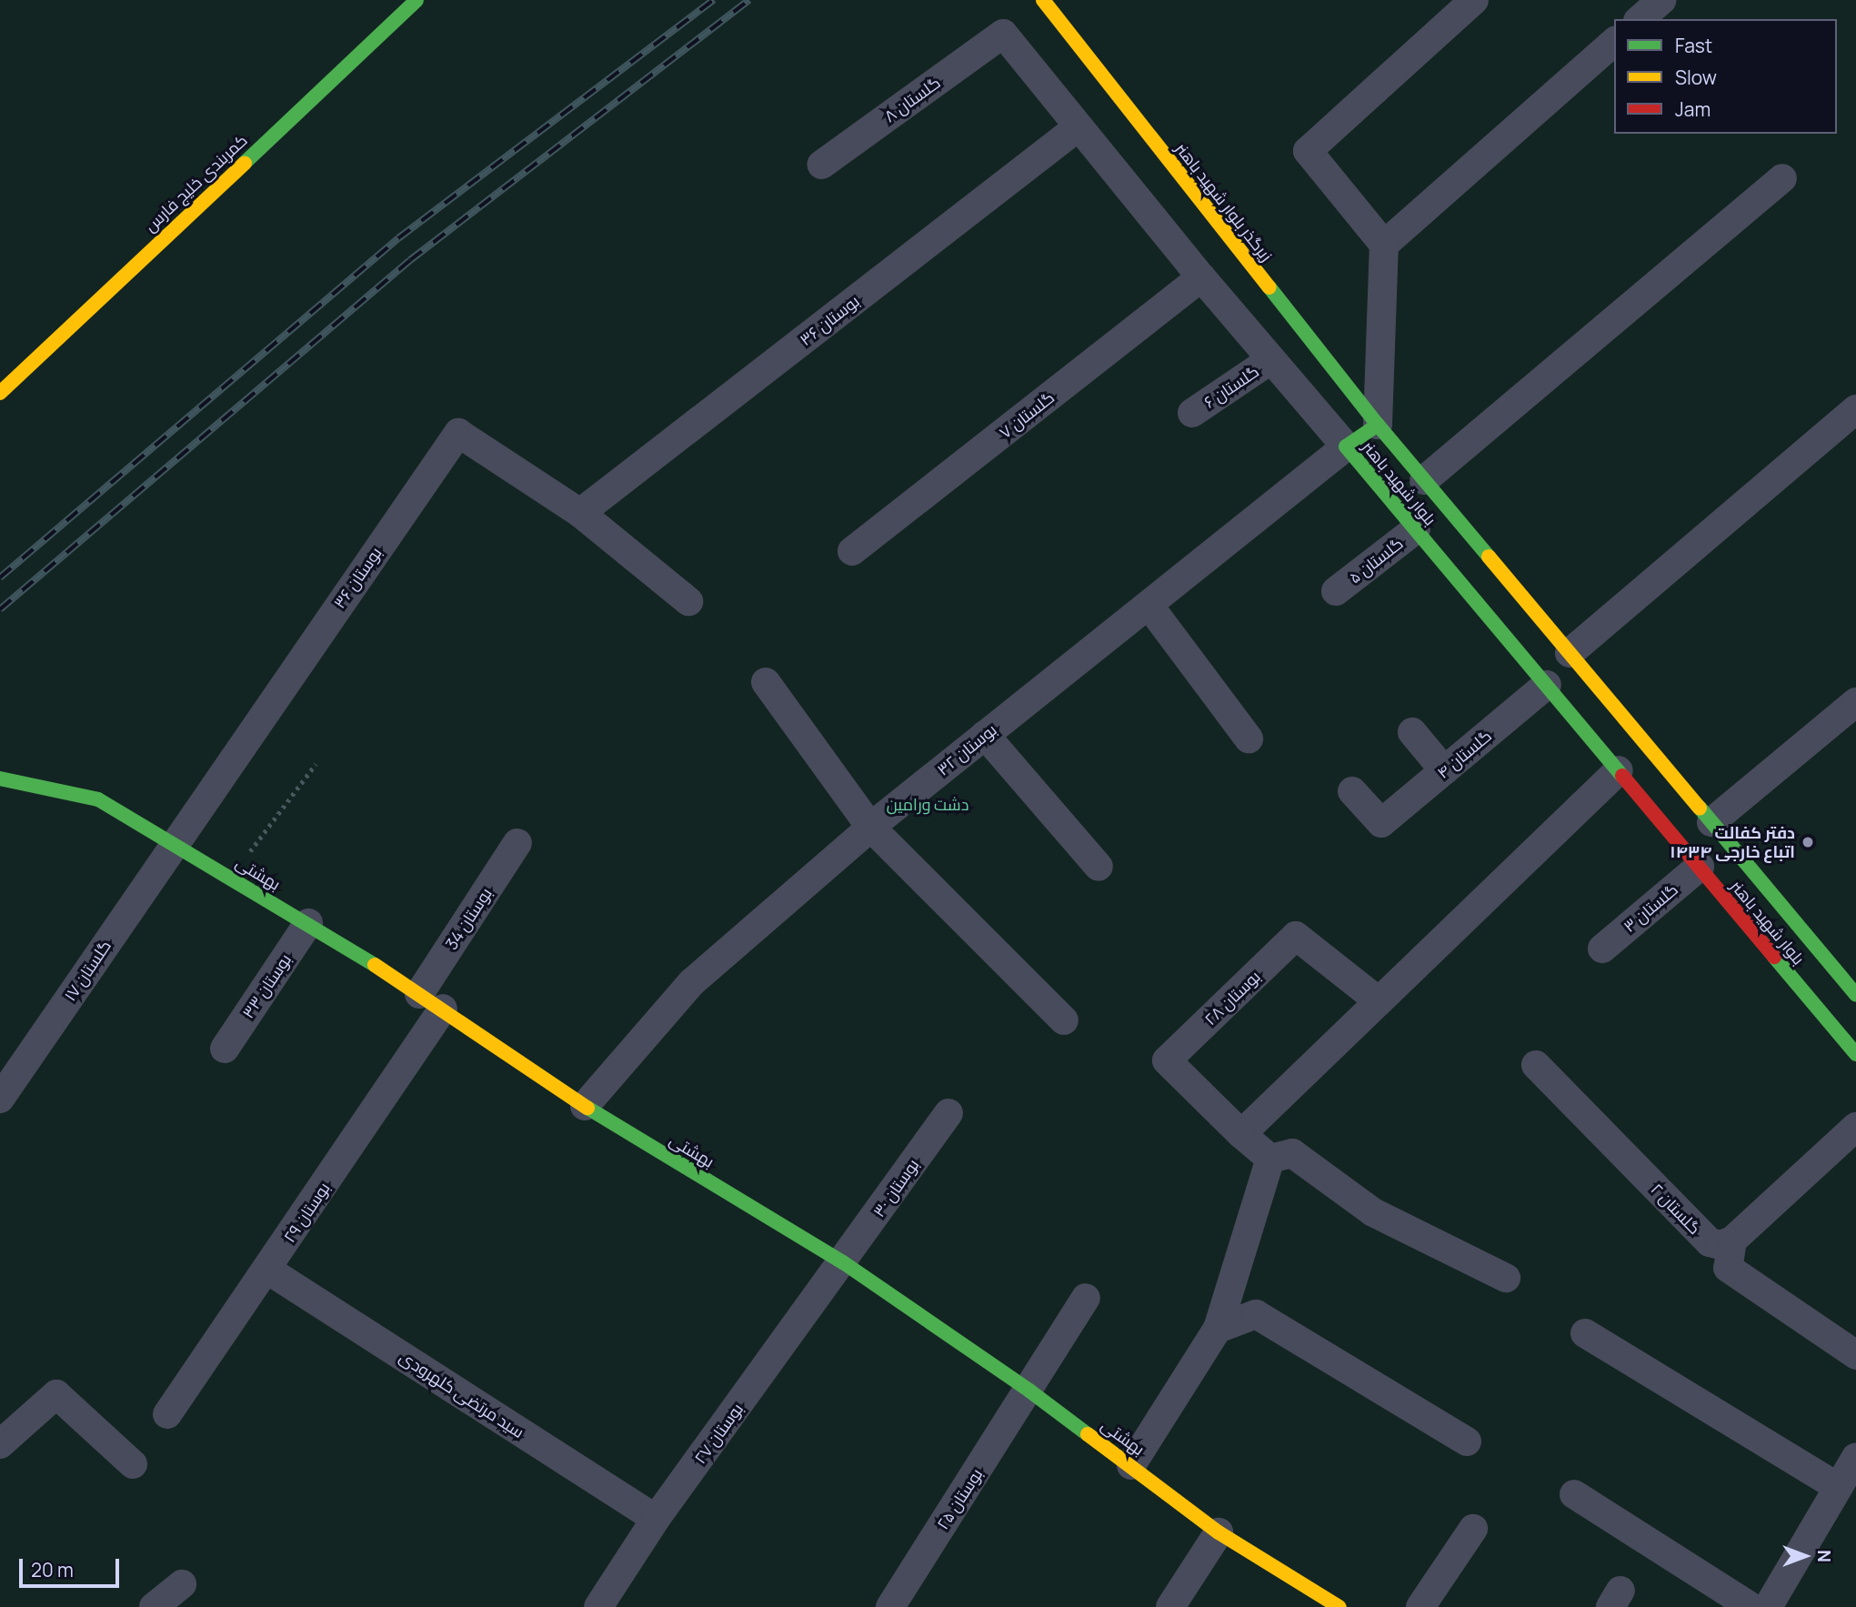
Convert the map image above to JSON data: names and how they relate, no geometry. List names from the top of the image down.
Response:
{
  "streets": {
    "street": [
      "گلستان ۸",
      "کمربندی خلیج فارس",
      "زیرگذر بلوار شهید باهنر",
      "بوستان ۳۶",
      "گلستان ۶",
      "گلستان ۷",
      "بلوار شهید باهنر",
      "گلستان ۵",
      "بوستان ۳۲",
      "گلستان ۴",
      "بهشتی",
      "گلستان ۳",
      "بوستان 34",
      "گلستان ۱۷",
      "بوستان ۳۳",
      "بوستان ۲۸",
      "بوستان ۳۰",
      "گلستان ۲",
      "بوستان ۲۹",
      "سید مرتضی کلهرودی",
      "بوستان ۲۷",
      "بوستان ۲۵"
    ]
  },
  "crossings": [
    ["گلستان ۸", "بوستان ۳۶"],
    ["زیرگذر بلوار شهید باهنر", "بلوار شهید باهنر"],
    ["بوستان ۳۶", "بهشتی"],
    ["بوستان ۳۶", "گلستان ۱۷"],
    ["بلوار شهید باهنر", "گلستان ۵"],
    ["بلوار شهید باهنر", "بوستان ۳۲"],
    ["بلوار شهید باهنر", "گلستان ۴"],
    ["بلوار شهید باهنر", "گلستان ۳"],
    ["بوستان ۳۲", "بهشتی"],
    ["بهشتی", "بوستان 34"],
    ["بهشتی", "گلستان ۱۷"],
    ["بهشتی", "بوستان ۳۳"],
    ["بهشتی", "بوستان ۳۰"],
    ["بهشتی", "بوستان ۲۹"],
    ["بهشتی", "بوستان ۲۷"],
    ["بهشتی", "بوستان ۲۵"],
    ["بوستان ۳۰", "بوستان ۲۷"],
    ["بوستان ۲۹", "سید مرتضی کلهرودی"],
    ["سید مرتضی کلهرودی", "بوستان ۲۷"]
  ],
  "parks": ["دشت ورامین"],
  "places": ["دفتر کفالت اتباع خارجی ۱۴۳۴"],
  "legend": ["Fast", "Slow", "Jam"],
  "scale_bar": "20 m",
  "north": "right"
}
